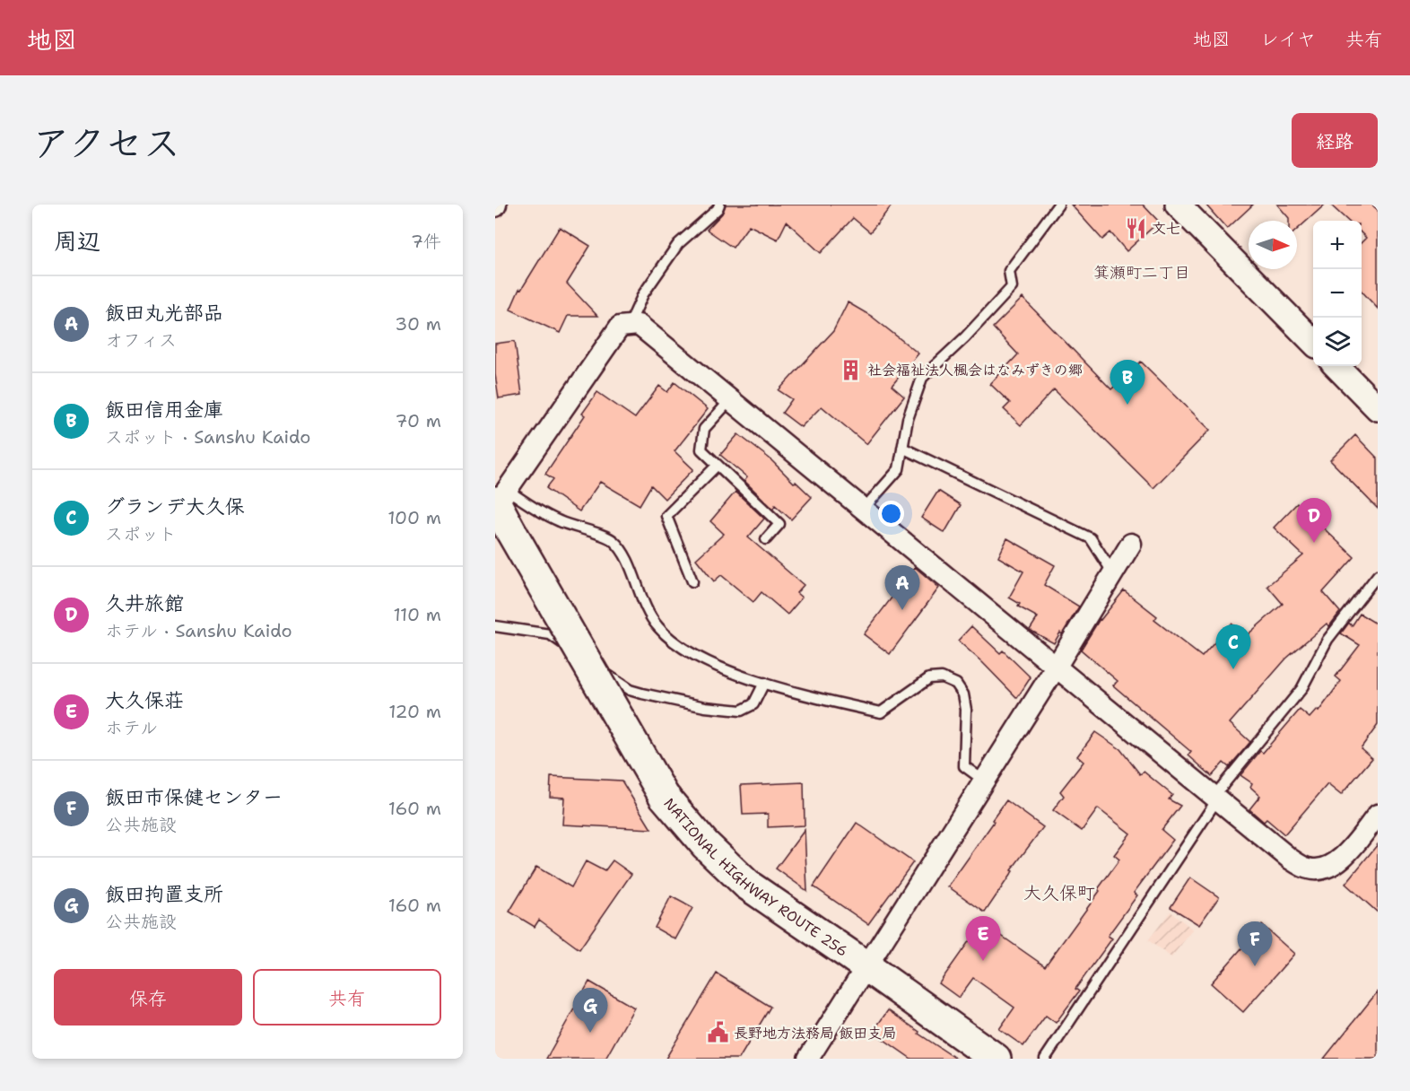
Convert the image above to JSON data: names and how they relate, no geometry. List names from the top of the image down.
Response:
{
  "streets": {
    "highway": ["NATIONAL HIGHWAY ROUTE 256"]
  },
  "districts": ["箕瀬町二丁目", "大久保町"],
  "places": {
    "restaurant": ["文七"],
    "building": ["社会福祉法人楓会はなみずきの郷"],
    "public building": ["長野地方法務局 飯田支局"]
  },
  "north": "right",
  "page": {
    "header": "地図",
    "nav": ["地図", "レイヤ", "共有"],
    "title": "アクセス",
    "buttons": [
      "経路",
      ["保存", "共有"]
    ],
    "heading": ["周辺", "7件"],
    "map_buttons": ["+", "−"],
    "list": [
      {
        "mark": "A",
        "name": "飯田丸光部品",
        "note": "オフィス",
        "value": "30 m"
      },
      {
        "mark": "B",
        "name": "飯田信用金庫",
        "note": "スポット · Sanshu Kaido",
        "value": "70 m"
      },
      {
        "mark": "C",
        "name": "グランデ大久保",
        "note": "スポット",
        "value": "100 m"
      },
      {
        "mark": "D",
        "name": "久井旅館",
        "note": "ホテル · Sanshu Kaido",
        "value": "110 m"
      },
      {
        "mark": "E",
        "name": "大久保荘",
        "note": "ホテル",
        "value": "120 m"
      },
      {
        "mark": "F",
        "name": "飯田市保健センター",
        "note": "公共施設",
        "value": "160 m"
      },
      {
        "mark": "G",
        "name": "飯田拘置支所",
        "note": "公共施設",
        "value": "160 m"
      }
    ],
    "pins": [
      "B",
      "D",
      "A",
      "C",
      "E",
      "F",
      "G"
    ]
  }
}
